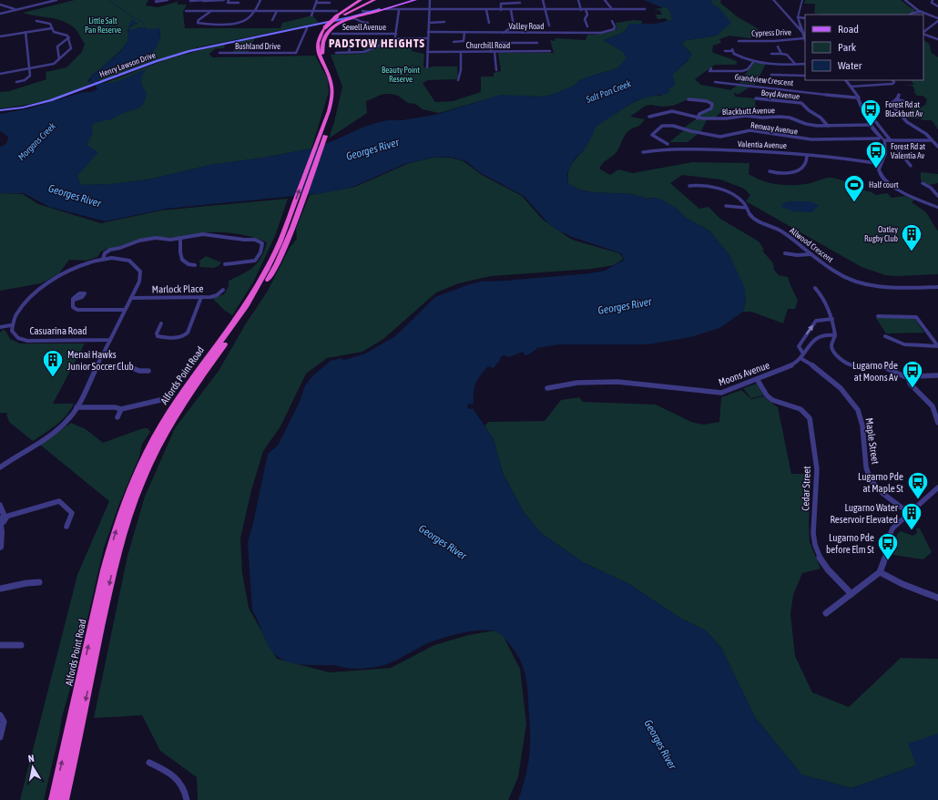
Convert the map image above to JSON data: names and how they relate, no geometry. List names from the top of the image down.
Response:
{
  "streets": {
    "highway": ["Alfords Point Road"],
    "main road": ["Henry Lawson Drive"],
    "street": [
      "Valley Road",
      "Sewell Avenue",
      "Cypress Drive",
      "Churchill Road",
      "Bushland Drive",
      "Grandview Crescent",
      "Boyd Avenue",
      "Blackbutt Avenue",
      "Renway Avenue",
      "Valentia Avenue",
      "Allwood Crescent",
      "Marlock Place",
      "Casuarina Road",
      "Moons Avenue",
      "Maple Street",
      "Cedar Street"
    ]
  },
  "crossings": [
    ["Bushland Drive", "Henry Lawson Drive"],
    ["Henry Lawson Drive", "Alfords Point Road"],
    ["Boyd Avenue", "Blackbutt Avenue"],
    ["Moons Avenue", "Maple Street"],
    ["Moons Avenue", "Cedar Street"]
  ],
  "districts": ["PADSTOW HEIGHTS"],
  "water": ["Salt Pan Creek", "Morgans Creek", "Georges River"],
  "parks": ["Little Salt Pan Reserve", "Beauty Point Reserve"],
  "places": {
    "bus stop": [
      "Forest Rd at Blackbutt Av",
      "Forest Rd at Valentia Av",
      "Lugarno Pde at Moons Av",
      "Lugarno Pde at Maple St",
      "Lugarno Pde before Elm St"
    ],
    "sports": ["Half court"],
    "building": ["Oatley Rugby Club", "Menai Hawks Junior Soccer Club", "Lugarno Water Reservoir Elevated"]
  },
  "legend": ["Road", "Park", "Water"],
  "north": "top"
}
